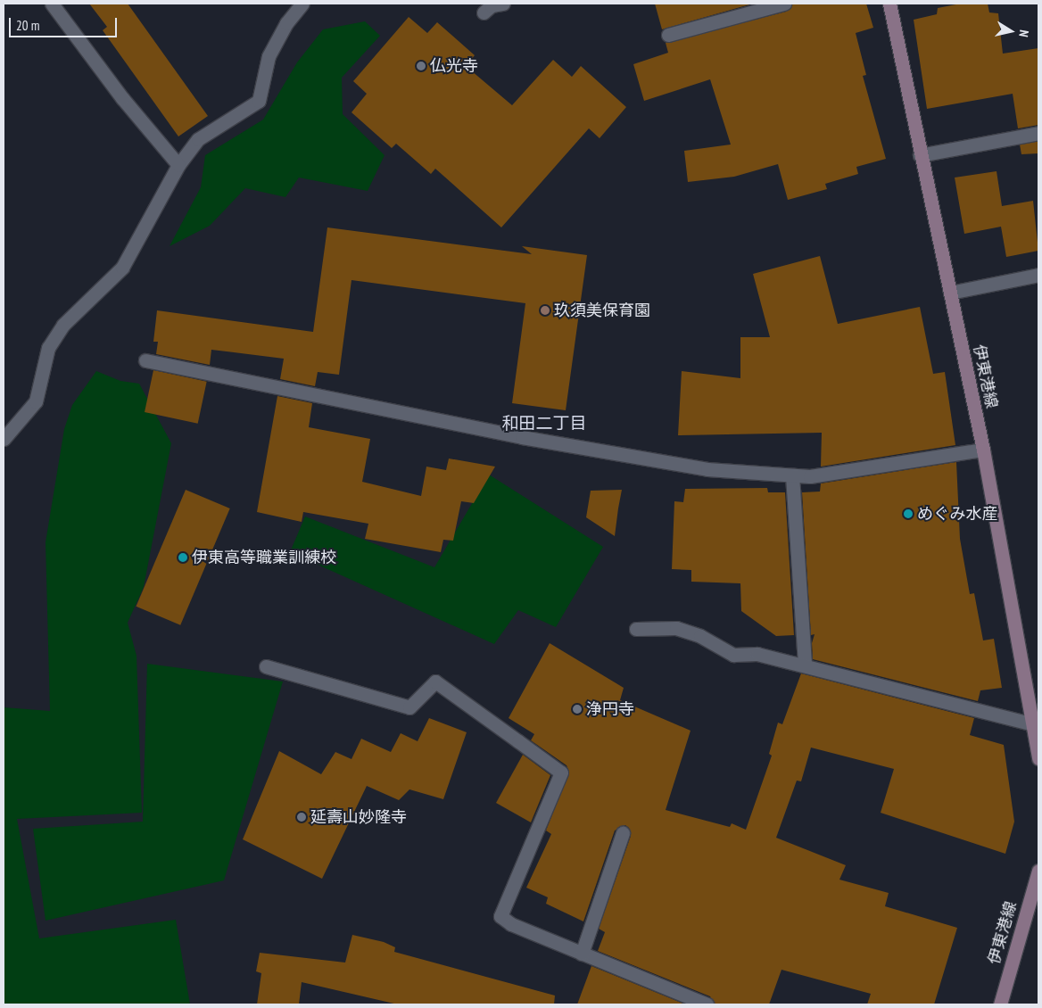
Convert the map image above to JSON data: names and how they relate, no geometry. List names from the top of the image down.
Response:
{
  "streets": {
    "main road": ["伊東港線"]
  },
  "districts": ["和田二丁目"],
  "places": [
    "仏光寺",
    "玖須美保育園",
    "めぐみ水産",
    "伊東高等職業訓練校",
    "浄円寺",
    "延壽山妙隆寺"
  ],
  "scale_bar": "20 m",
  "north": "right"
}
